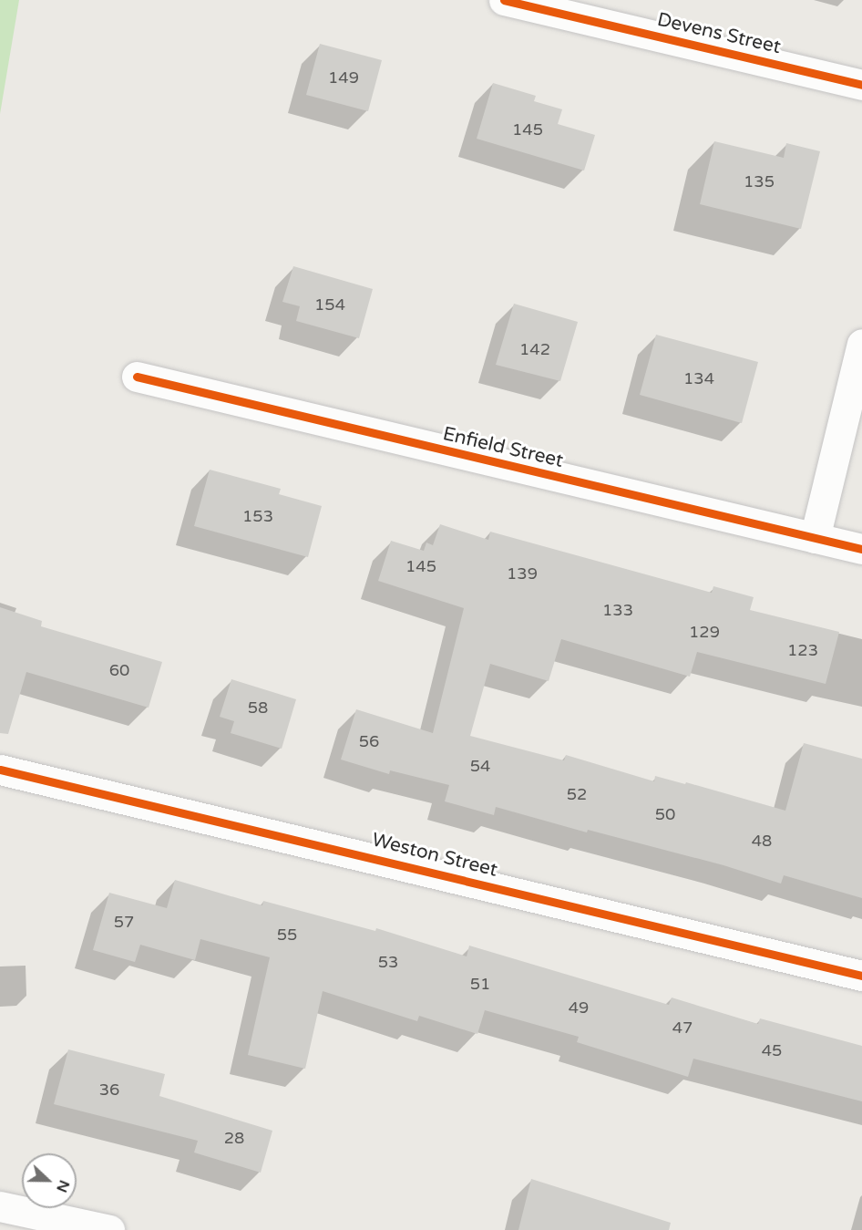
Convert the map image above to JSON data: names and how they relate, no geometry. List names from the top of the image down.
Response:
{
  "streets": {
    "street": ["Devens Street", "Enfield Street", "Weston Street"]
  },
  "house_numbers": [
    "149",
    "145",
    "135",
    "154",
    "142",
    "134",
    "153",
    "145",
    "139",
    "133",
    "129",
    "123",
    "60",
    "58",
    "56",
    "54",
    "52",
    "50",
    "48",
    "57",
    "55",
    "53",
    "51",
    "49",
    "47",
    "45",
    "36",
    "28"
  ],
  "north": "right"
}
